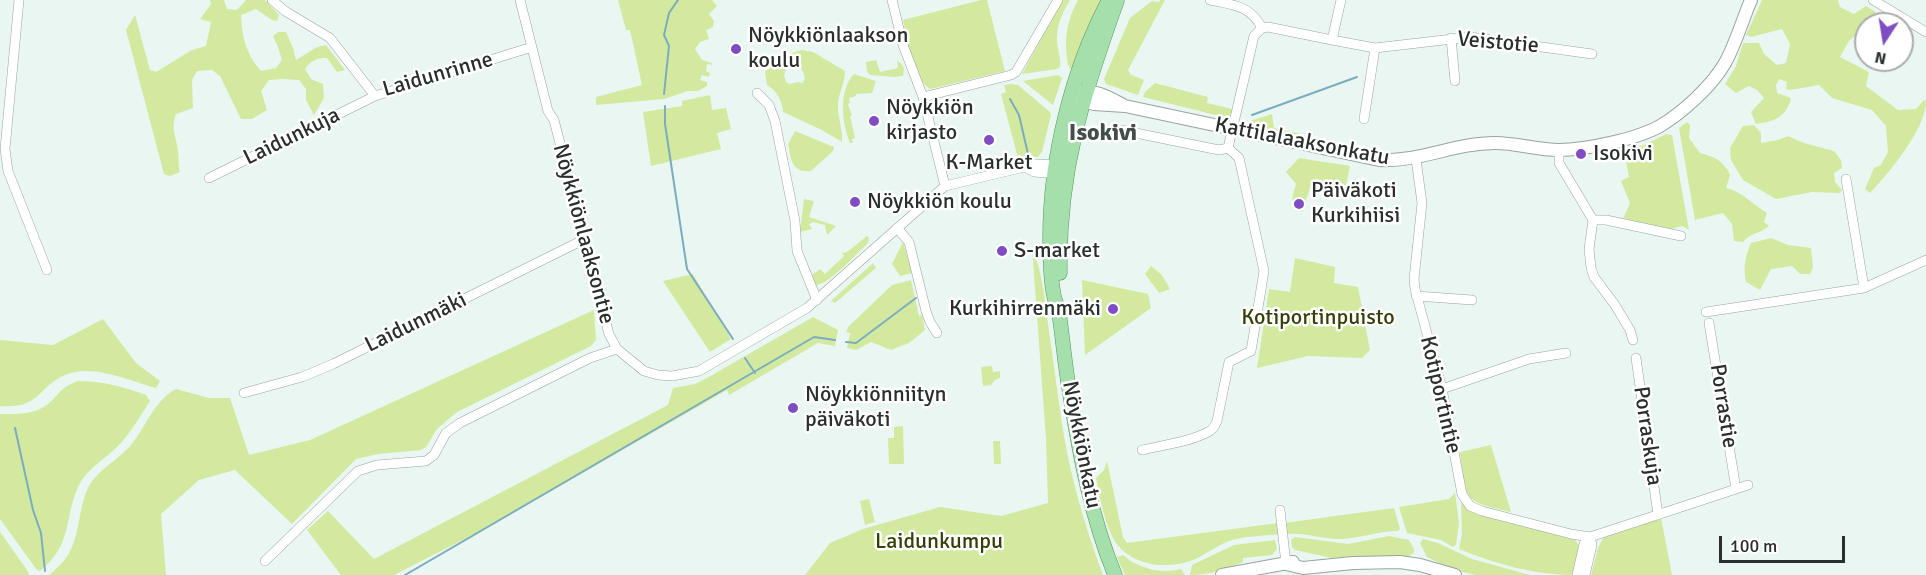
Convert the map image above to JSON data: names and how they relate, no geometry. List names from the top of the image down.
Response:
{
  "streets": {
    "main road": ["Nöykkiönkatu"],
    "street": [
      "Veistotie",
      "Laidunrinne",
      "Laidunkuja",
      "Kattilalaaksonkatu",
      "Nöykkiönlaaksontie",
      "Laidunmäki",
      "Kotiportintie",
      "Porrastie",
      "Porraskuja"
    ]
  },
  "crossings": [
    ["Laidunrinne", "Laidunkuja"],
    ["Laidunrinne", "Nöykkiönlaaksontie"],
    ["Kattilalaaksonkatu", "Kotiportintie"],
    ["Kattilalaaksonkatu", "Nöykkiönkatu"],
    ["Nöykkiönlaaksontie", "Laidunmäki"],
    ["Nöykkiönlaaksontie", "Nöykkiönkatu"]
  ],
  "districts": ["Isokivi"],
  "parks": ["Kotiportinpuisto", "Laidunkumpu"],
  "places": [
    "Nöykkiönlaakson koulu",
    "Nöykkiön kirjasto",
    "K-Market",
    "Isokivi",
    "Nöykkiön koulu",
    "Päiväkoti Kurkihiisi",
    "S-market",
    "Kurkihirrenmäki",
    "Nöykkiönniityn päiväkoti"
  ],
  "scale_bar": "100 m",
  "north": "bottom"
}
